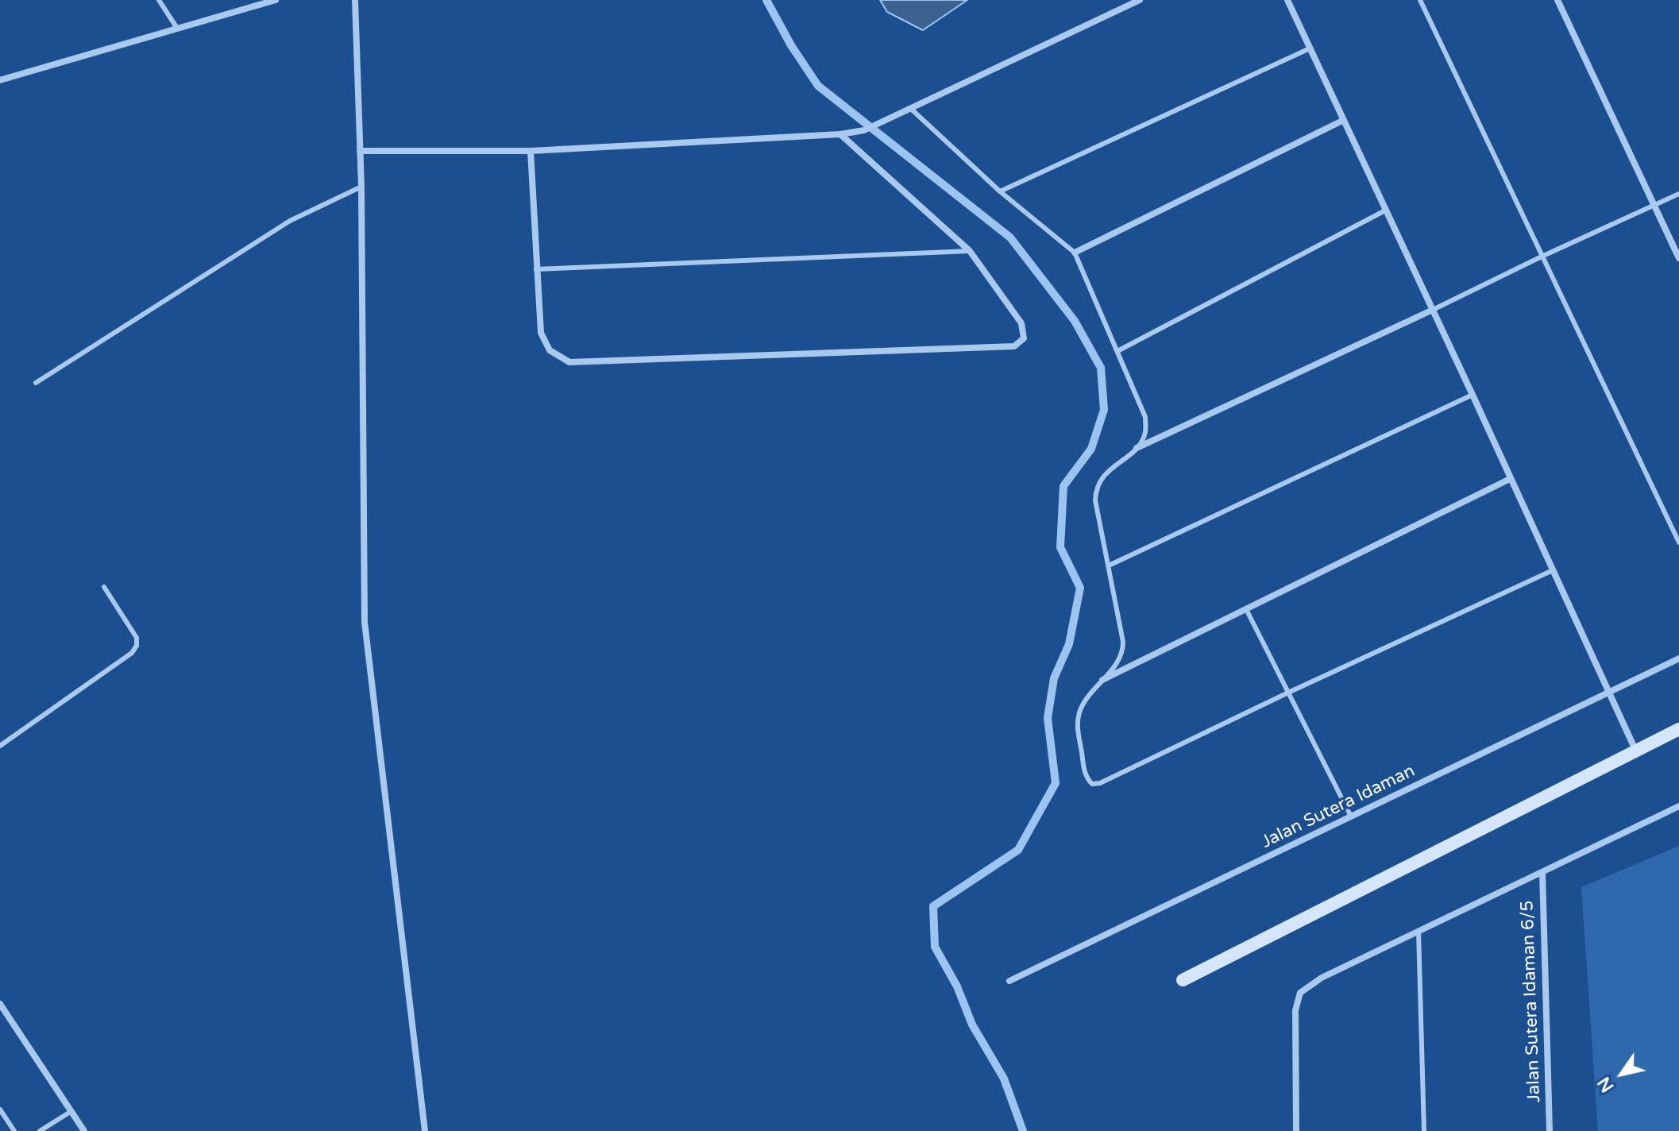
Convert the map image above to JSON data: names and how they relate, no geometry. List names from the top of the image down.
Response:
{
  "streets": {
    "street": ["Jalan Sutera Idaman", "Jalan Sutera Idaman 6/5"]
  },
  "north": "bottom left"
}
